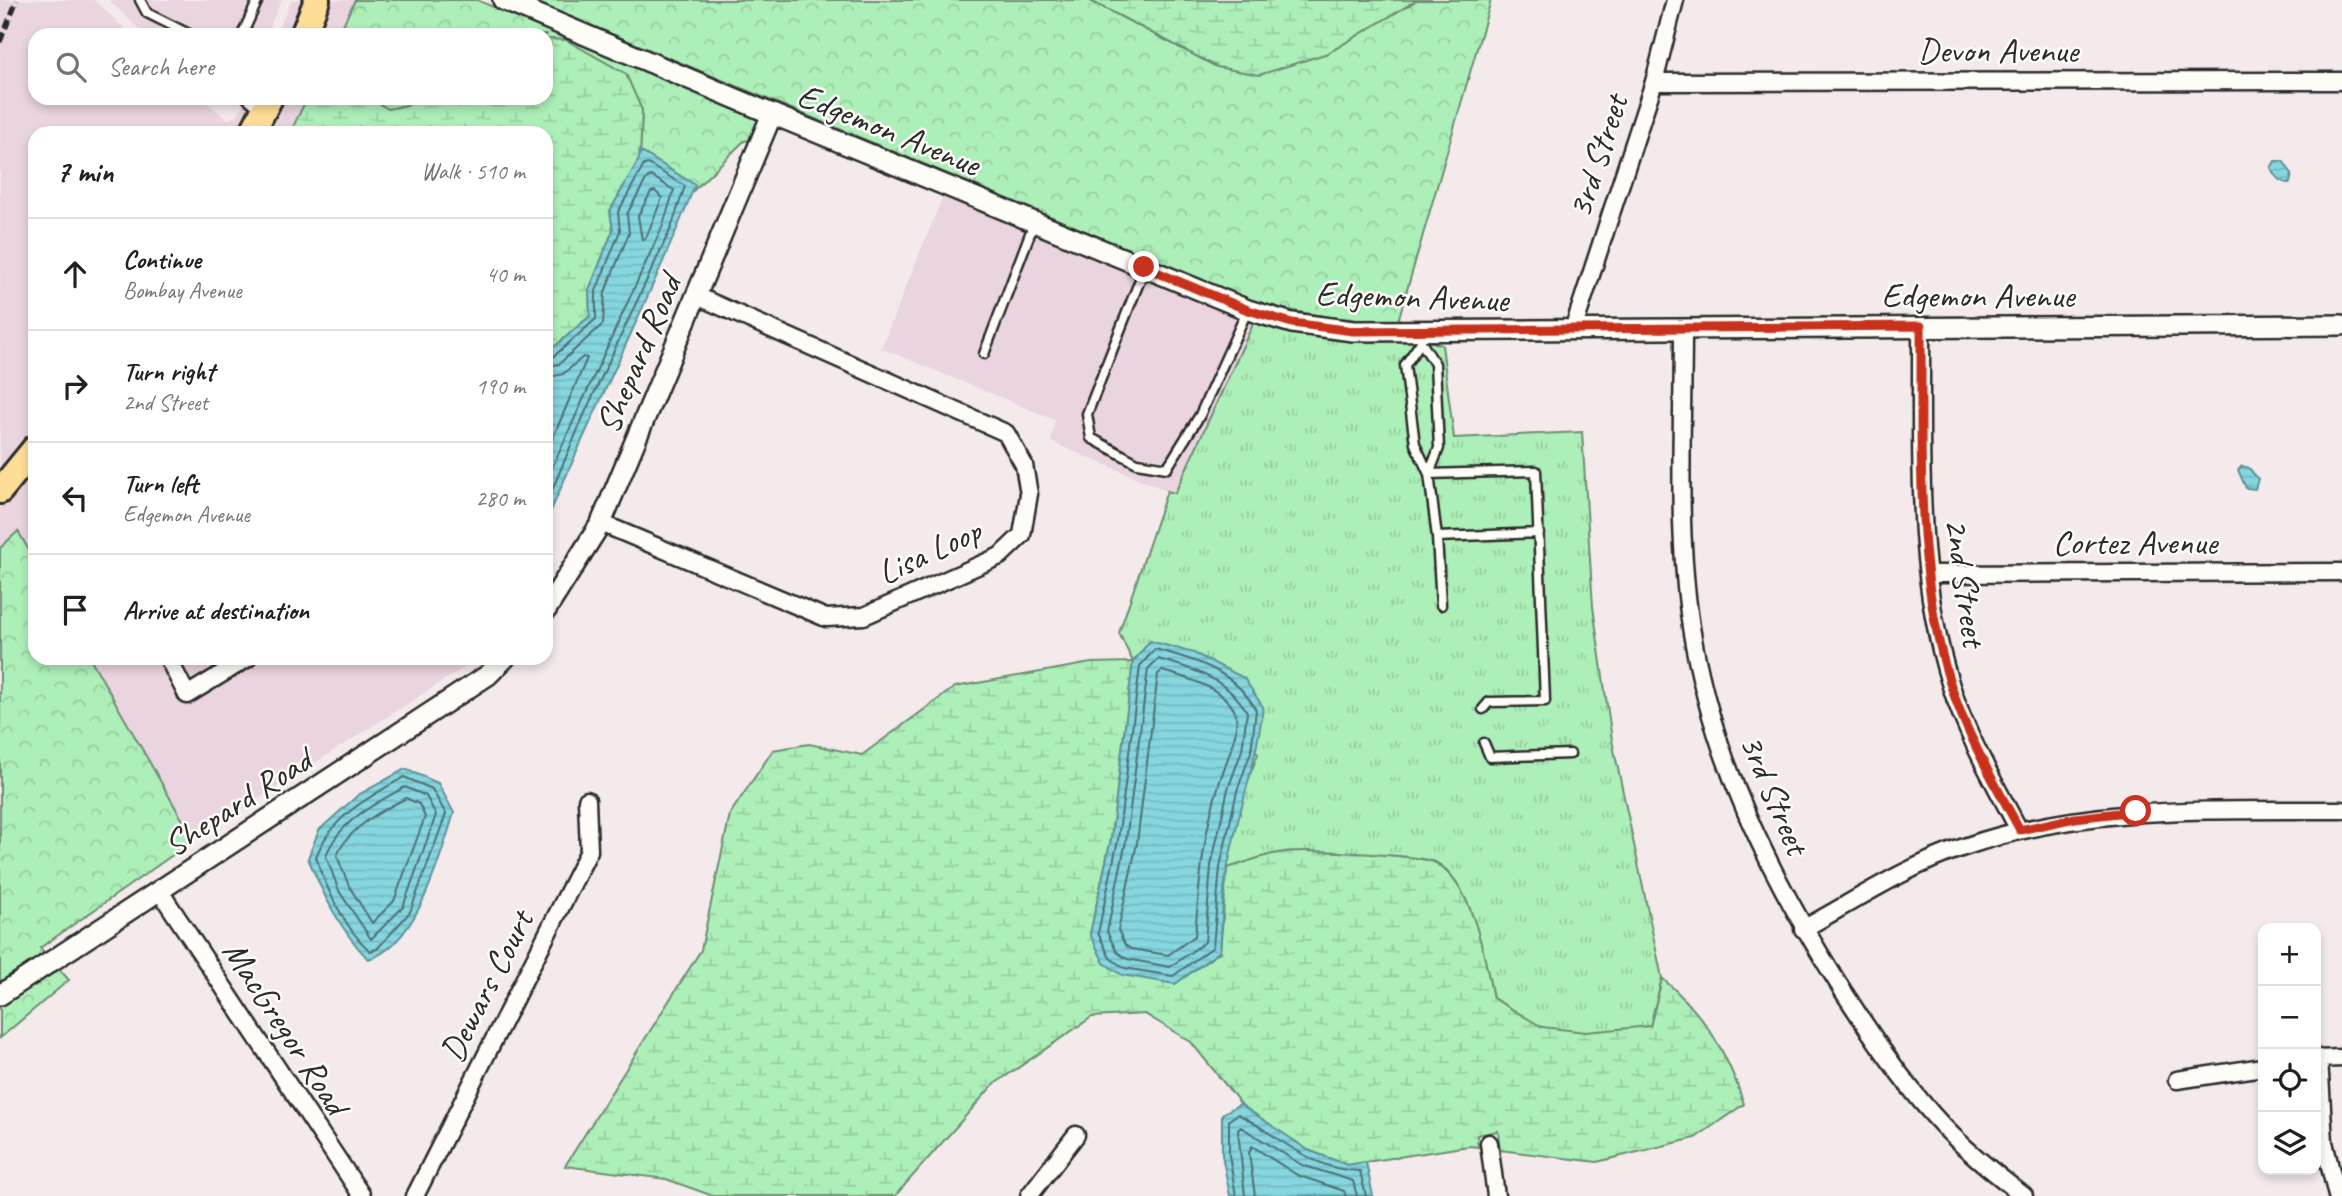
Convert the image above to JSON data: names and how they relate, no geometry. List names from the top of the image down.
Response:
{
  "streets": {
    "street": [
      "Devon Avenue",
      "Edgemon Avenue",
      "3rd Street",
      "Shepard Road",
      "Cortez Avenue",
      "Lisa Loop",
      "2nd Street",
      "Dewars Court",
      "MacGregor Road"
    ]
  },
  "crossings": [
    ["Devon Avenue", "3rd Street"],
    ["Edgemon Avenue", "3rd Street"],
    ["Edgemon Avenue", "Shepard Road"],
    ["Edgemon Avenue", "2nd Street"],
    ["Shepard Road", "Lisa Loop"],
    ["Shepard Road", "MacGregor Road"],
    ["Cortez Avenue", "2nd Street"]
  ],
  "page": {
    "search": "Search here",
    "heading": ["7 min", "Walk · 510 m"],
    "list": [
      ["Continue", "Bombay Avenue", "40 m"],
      ["Turn right", "2nd Street", "190 m"],
      ["Turn left", "Edgemon Avenue", "280 m"],
      "Arrive at destination"
    ],
    "map_buttons": ["+", "−"]
  }
}
